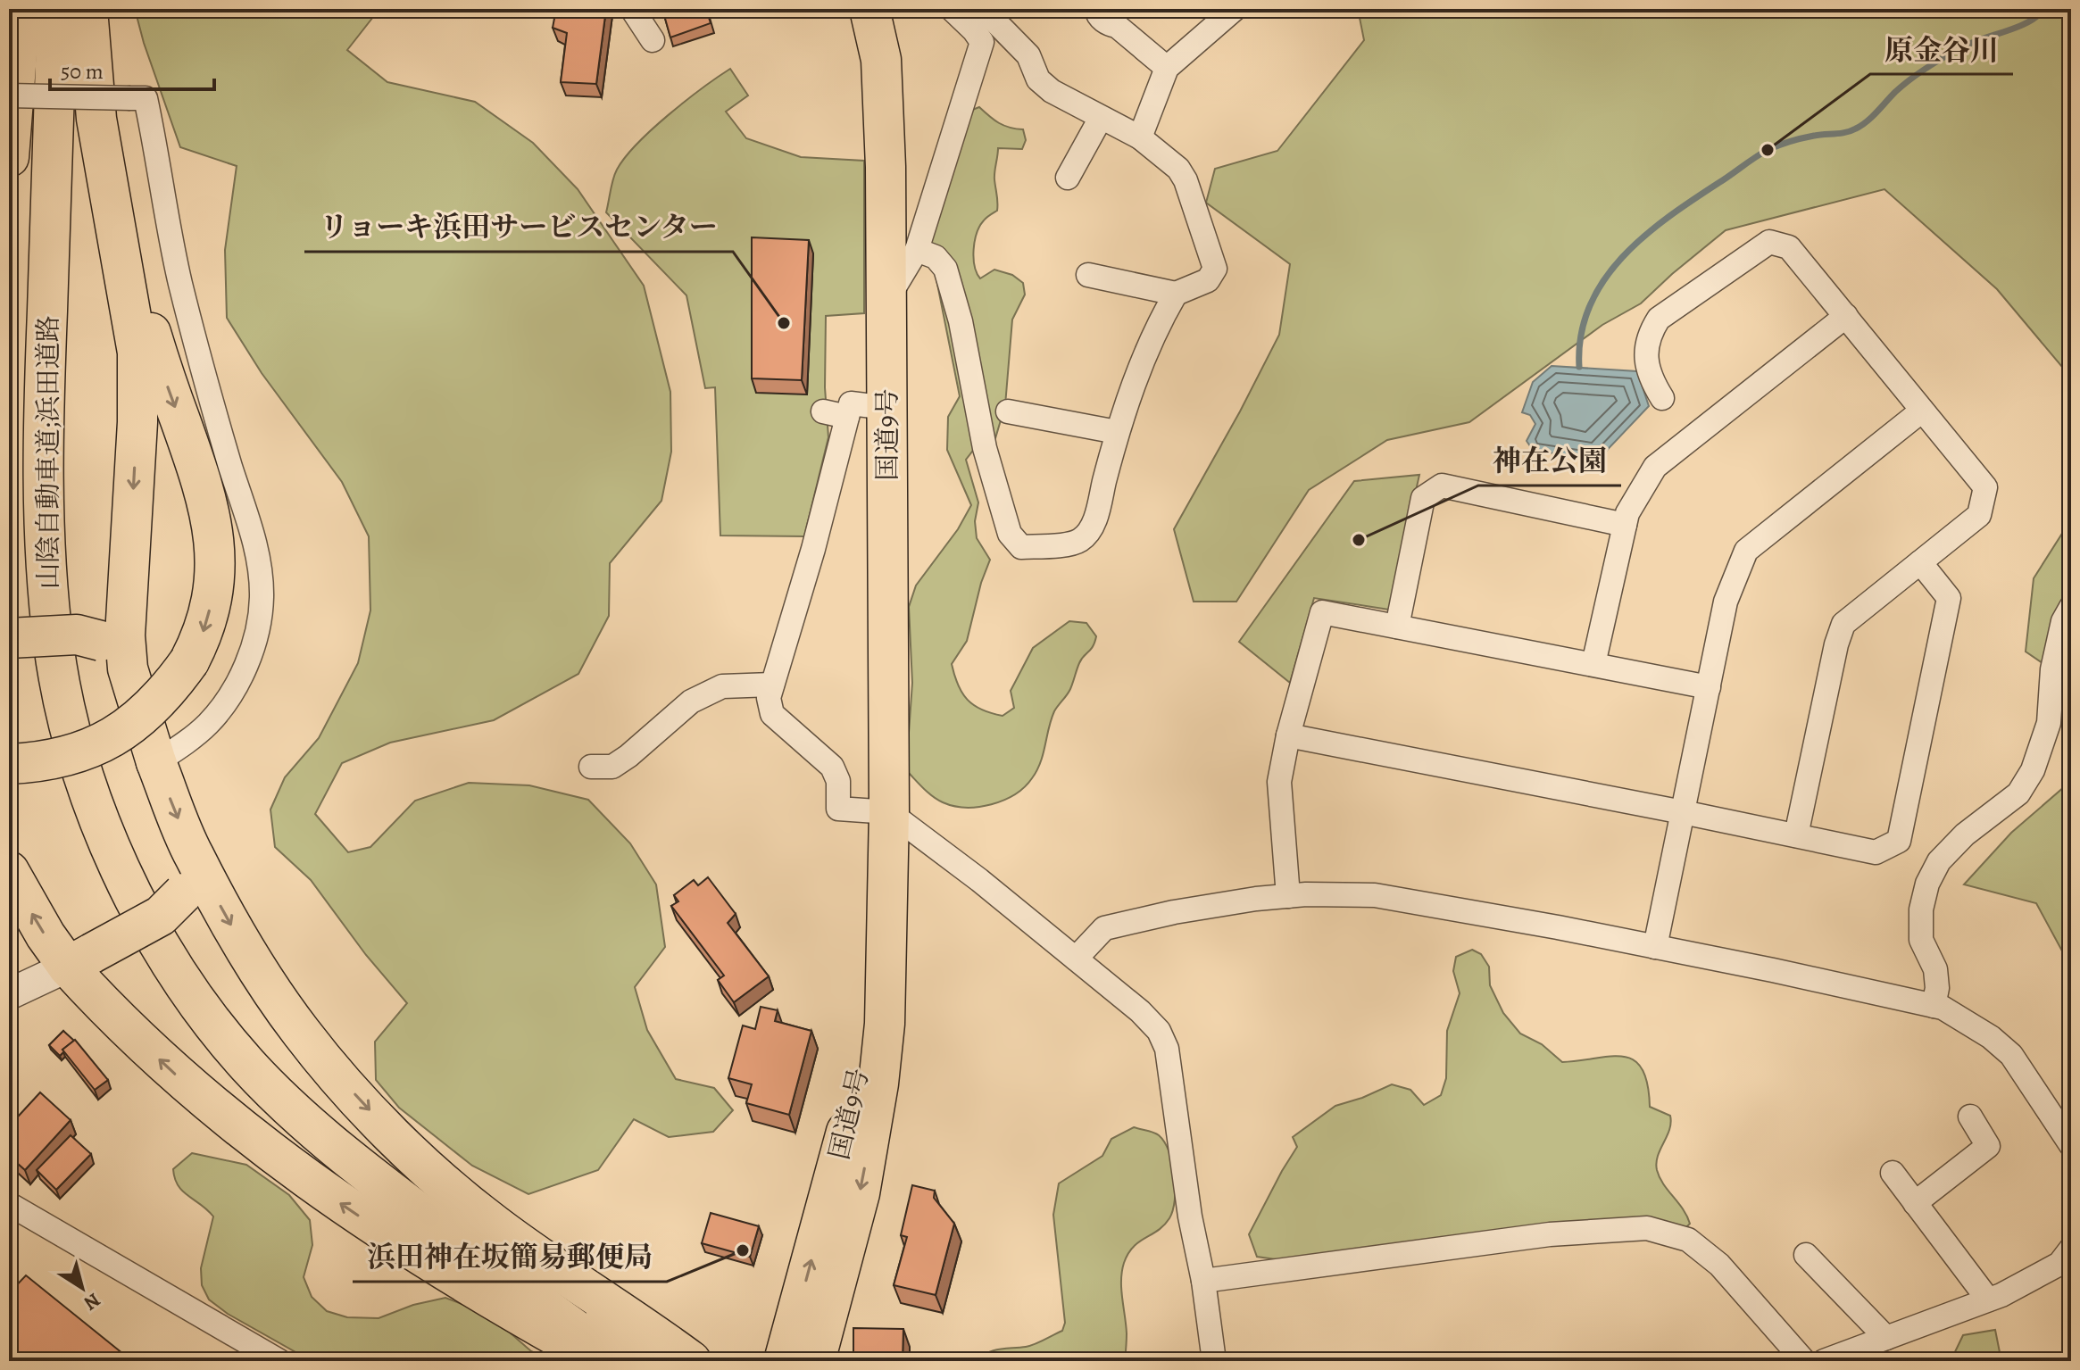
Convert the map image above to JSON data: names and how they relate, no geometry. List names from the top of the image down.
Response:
{
  "streets": {
    "highway": ["国道9号", "山陰自動車道;浜田道路"]
  },
  "places": [
    "原金谷川",
    "リョーキ浜田サービスセンター",
    "神在公園",
    "浜田神在坂簡易郵便局"
  ],
  "scale_bar": "50 m",
  "north": "bottom right"
}
